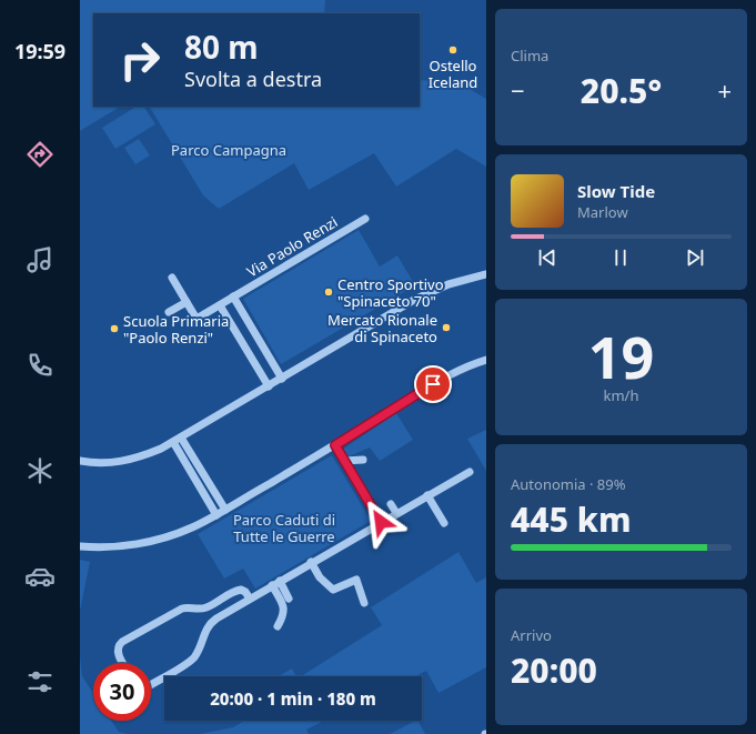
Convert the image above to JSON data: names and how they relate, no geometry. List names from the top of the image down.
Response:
{
  "streets": {
    "street": ["Via Paolo Renzi"]
  },
  "parks": ["Parco Campagna", "Parco Caduti di Tutte le Guerre"],
  "places": [
    "Ostello Iceland",
    "Centro Sportivo \"Spinaceto 70\"",
    "Mercato Rionale di Spinaceto",
    "Scuola Primaria \"Paolo Renzi\""
  ],
  "page": {
    "tabs": "19:59",
    "tile": [
      "Clima",
      ["19", "km/h"],
      ["Autonomia · 89%", "445 km"],
      ["Arrivo", "20:00"]
    ],
    "turn": ["80 m", "Svolta a destra"],
    "heat": ["−", "20.5°", "+"],
    "song": ["Slow Tide", "Marlow"],
    "limit": "30",
    "trip": "20:00 · 1 min · 180 m"
  }
}
